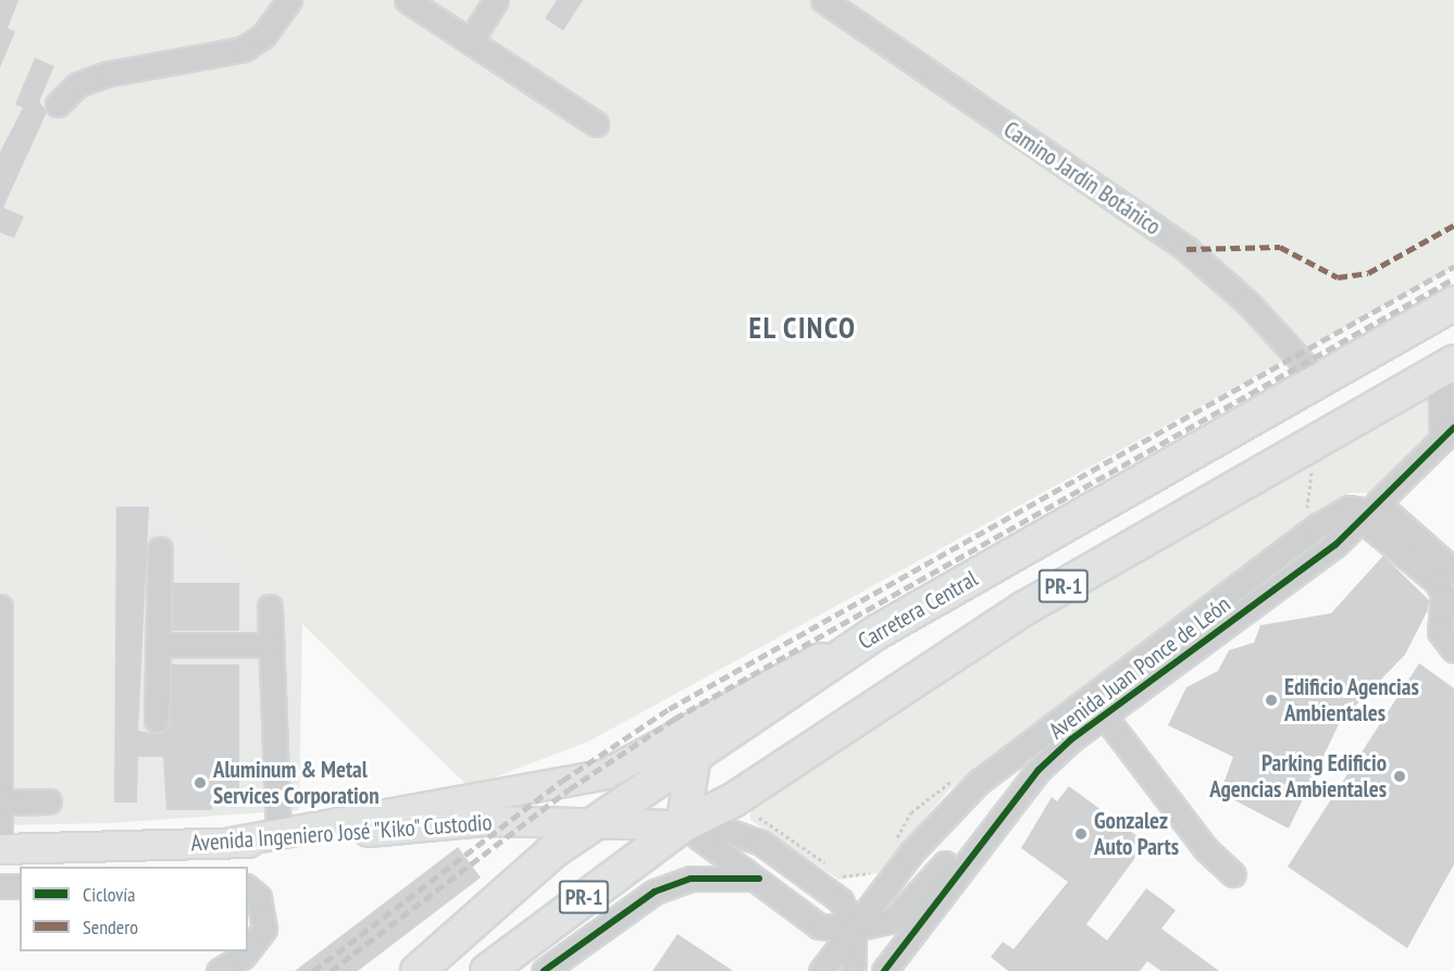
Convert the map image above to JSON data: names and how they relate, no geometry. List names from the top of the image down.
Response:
{
  "streets": {
    "highway": ["PR-1", "Carretera Central"],
    "main road": ["Avenida Ingeniero José \"Kiko\" Custodio"],
    "street": ["Camino Jardín Botánico", "Avenida Juan Ponce de León"]
  },
  "crossings": [
    ["Camino Jardín Botánico", "Carretera Central"],
    ["PR-1", "Avenida Ingeniero José \"Kiko\" Custodio"],
    ["Carretera Central", "Avenida Ingeniero José \"Kiko\" Custodio"]
  ],
  "districts": ["EL CINCO"],
  "places": [
    "Edificio Agencias Ambientales",
    "Parking Edificio Agencias Ambientales",
    "Aluminum & Metal Services Corporation",
    "Gonzalez Auto Parts"
  ],
  "legend": ["Ciclovía", "Sendero"]
}
